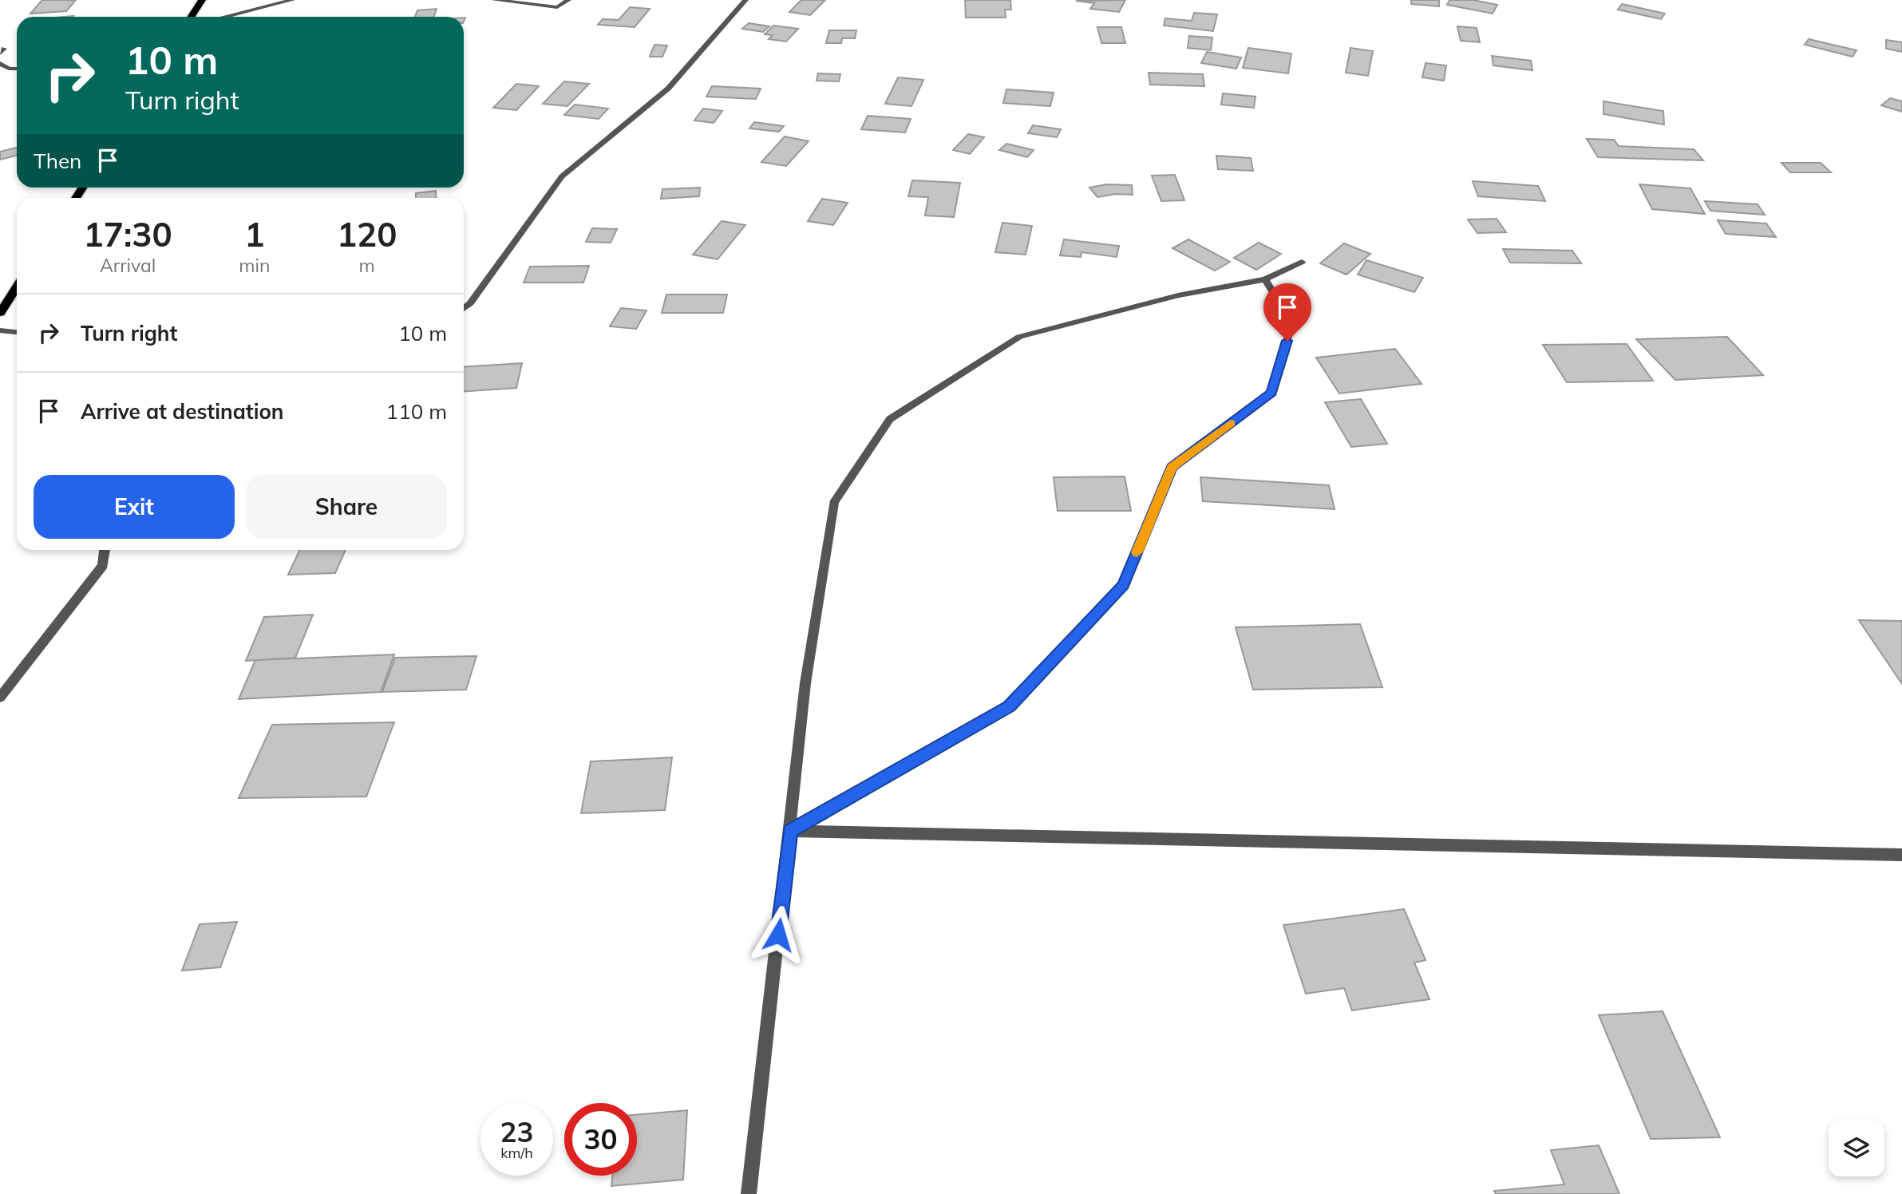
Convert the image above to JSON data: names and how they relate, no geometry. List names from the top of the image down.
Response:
{
  "page": {
    "turn": ["10 m", "Turn right"],
    "then": "Then",
    "eta": [
      "17:30",
      "Arrival",
      "1",
      "min",
      "120",
      "m"
    ],
    "list": [
      {
        "name": "Turn right",
        "value": "10 m"
      },
      {
        "name": "Arrive at destination",
        "value": "110 m"
      }
    ],
    "buttons": ["Exit", "Share"],
    "speed": "23 km/h",
    "limit": "30"
  }
}
